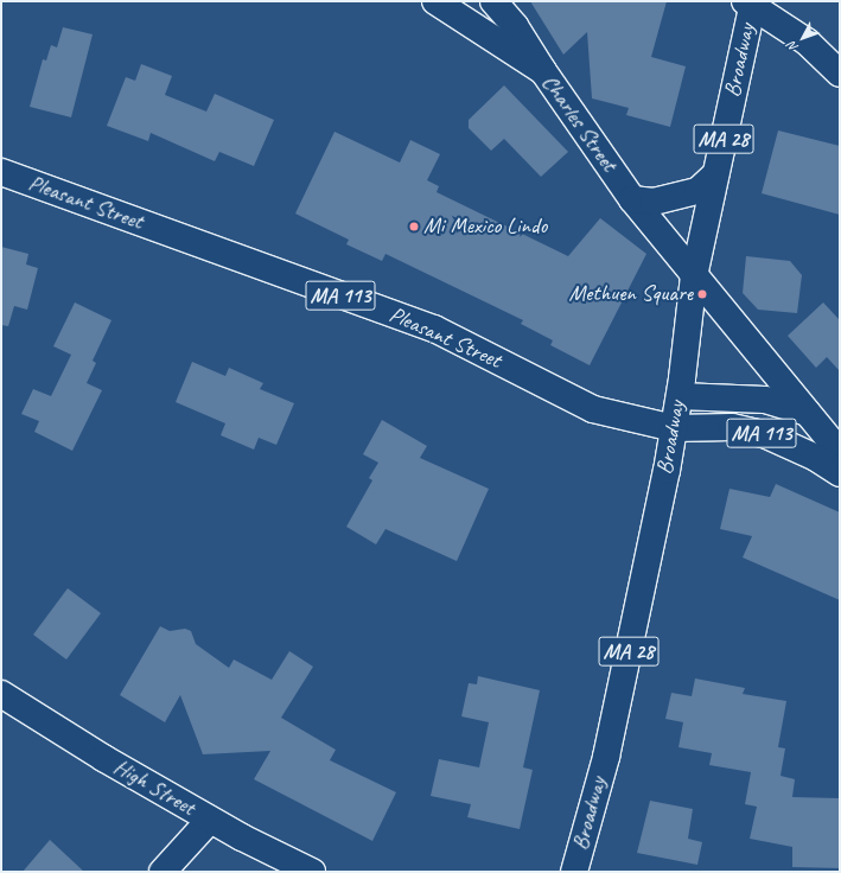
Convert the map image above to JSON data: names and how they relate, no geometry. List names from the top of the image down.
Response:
{
  "streets": {
    "main road": [
      "Broadway",
      "Charles Street",
      "MA 28",
      "Pleasant Street",
      "MA 113",
      "High Street"
    ]
  },
  "crossings": [
    ["Broadway", "Charles Street"],
    ["Broadway", "Pleasant Street"],
    ["Broadway", "MA 113"],
    ["Charles Street", "MA 113"],
    ["Pleasant Street", "MA 113"]
  ],
  "places": ["Mi Mexico Lindo", "Methuen Square"],
  "north": "bottom left"
}
